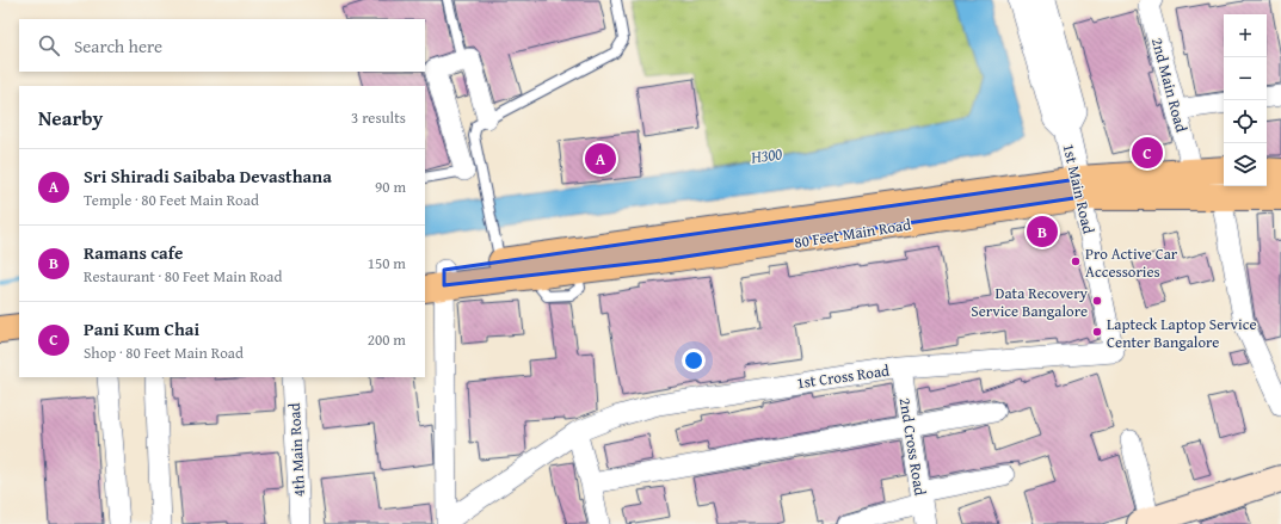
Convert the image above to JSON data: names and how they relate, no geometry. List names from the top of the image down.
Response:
{
  "streets": {
    "main road": ["80 Feet Main Road"],
    "street": [
      "2nd Main Road",
      "1st Main Road",
      "1st Cross Road",
      "2nd Cross Road",
      "4th Main Road"
    ]
  },
  "crossings": [
    ["2nd Main Road", "80 Feet Main Road"],
    ["1st Main Road", "80 Feet Main Road"],
    ["1st Main Road", "1st Cross Road"],
    ["1st Cross Road", "2nd Cross Road"]
  ],
  "water": ["H300"],
  "places": ["Pro Active Car Accessories", "Data Recovery Service Bangalore", "Lapteck Laptop Service Center Bangalore"],
  "page": {
    "map_buttons": ["+", "−"],
    "search": "Search here",
    "heading": ["Nearby", "3 results"],
    "pins": ["C", "A", "B"],
    "list": [
      {
        "mark": "A",
        "name": "Sri Shiradi Saibaba Devasthana",
        "note": "Temple · 80 Feet Main Road",
        "value": "90 m"
      },
      {
        "mark": "B",
        "name": "Ramans cafe",
        "note": "Restaurant · 80 Feet Main Road",
        "value": "150 m"
      },
      {
        "mark": "C",
        "name": "Pani Kum Chai",
        "note": "Shop · 80 Feet Main Road",
        "value": "200 m"
      }
    ]
  }
}
